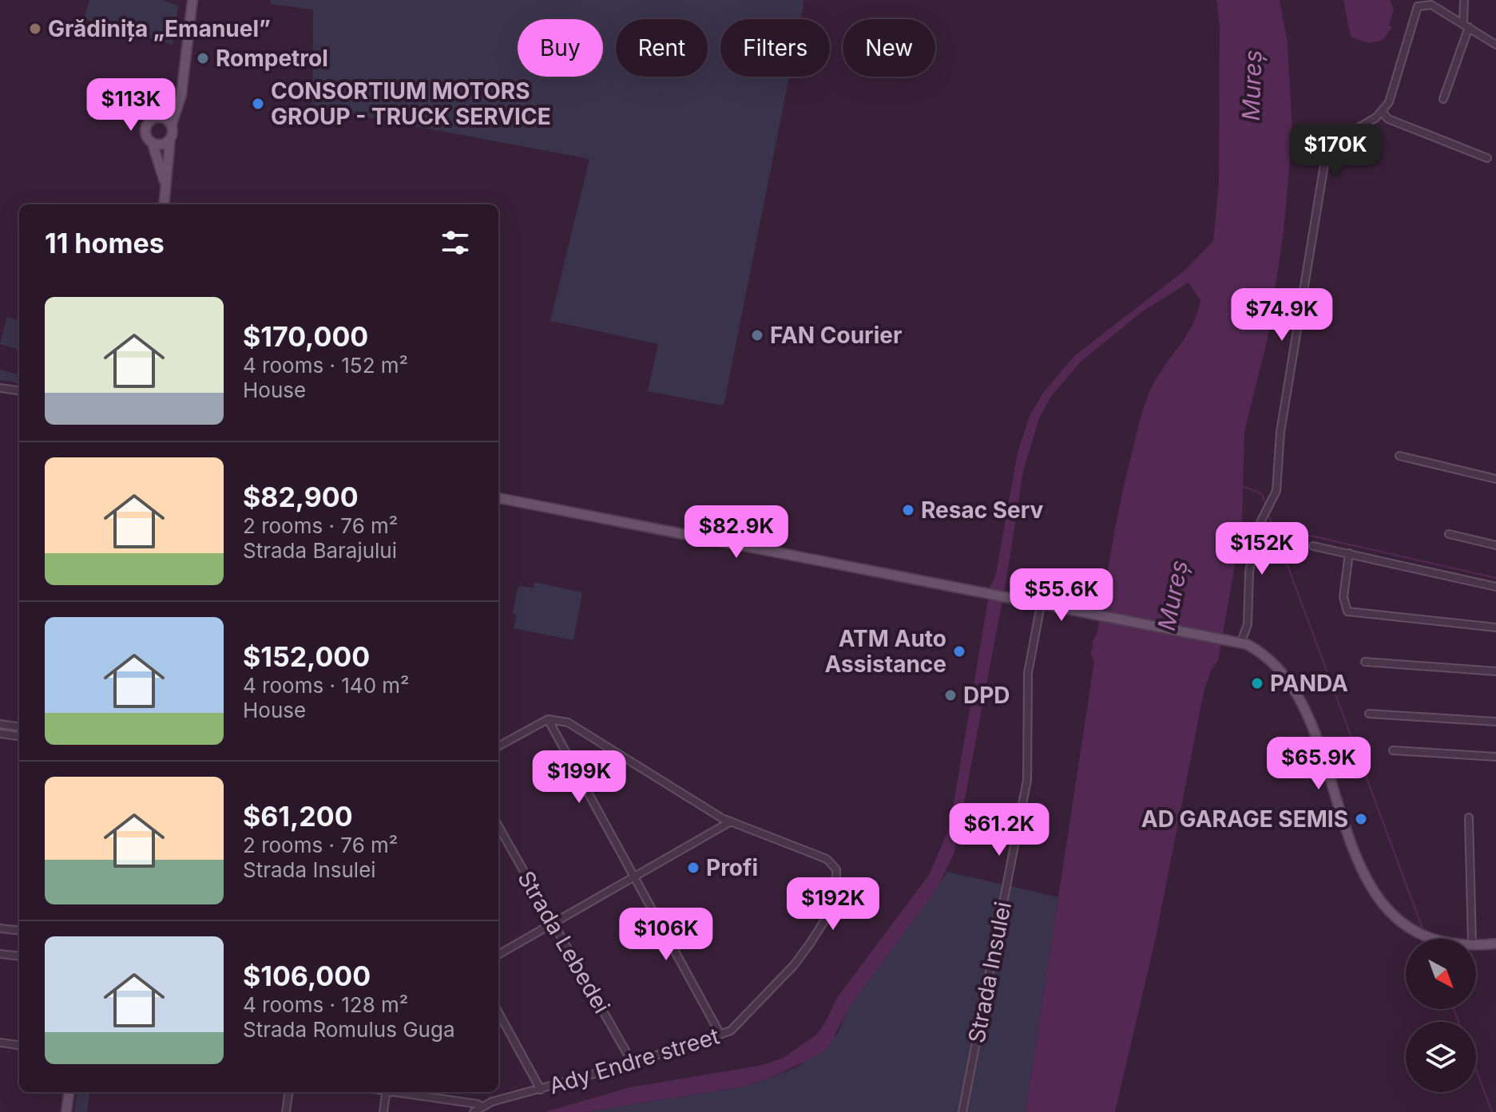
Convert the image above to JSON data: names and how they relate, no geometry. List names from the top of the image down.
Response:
{
  "streets": {
    "street": ["Strada Lebedei", "Strada Insulei", "Ady Endre street"]
  },
  "crossings": [
    ["Strada Lebedei", "Ady Endre street"]
  ],
  "water": ["Mureș"],
  "places": [
    "Grădinița „Emanuel”",
    "Rompetrol",
    "CONSORTIUM MOTORS GROUP - TRUCK SERVICE",
    "FAN Courier",
    "Resac Serv",
    "ATM Auto Assistance",
    "PANDA",
    "DPD",
    "AD GARAGE SEMIS",
    "Profi"
  ],
  "north": "bottom right",
  "page": {
    "chip": [
      "Buy",
      "Rent",
      "Filters",
      "New"
    ],
    "price": [
      "$113K",
      "$170K",
      "$74.9K",
      "$82.9K",
      "$152K",
      "$55.6K",
      "$65.9K",
      "$199K",
      "$61.2K",
      "$192K",
      "$106K"
    ],
    "heading": "11 homes",
    "list": [
      {
        "name": "$170,000",
        "note": "4 rooms · 152 m² · House"
      },
      {
        "name": "$82,900",
        "note": "2 rooms · 76 m² · Strada Barajului"
      },
      {
        "name": "$152,000",
        "note": "4 rooms · 140 m² · House"
      },
      {
        "name": "$61,200",
        "note": "2 rooms · 76 m² · Strada Insulei"
      },
      {
        "name": "$106,000",
        "note": "4 rooms · 128 m² · Strada Romulus Guga"
      }
    ]
  }
}
